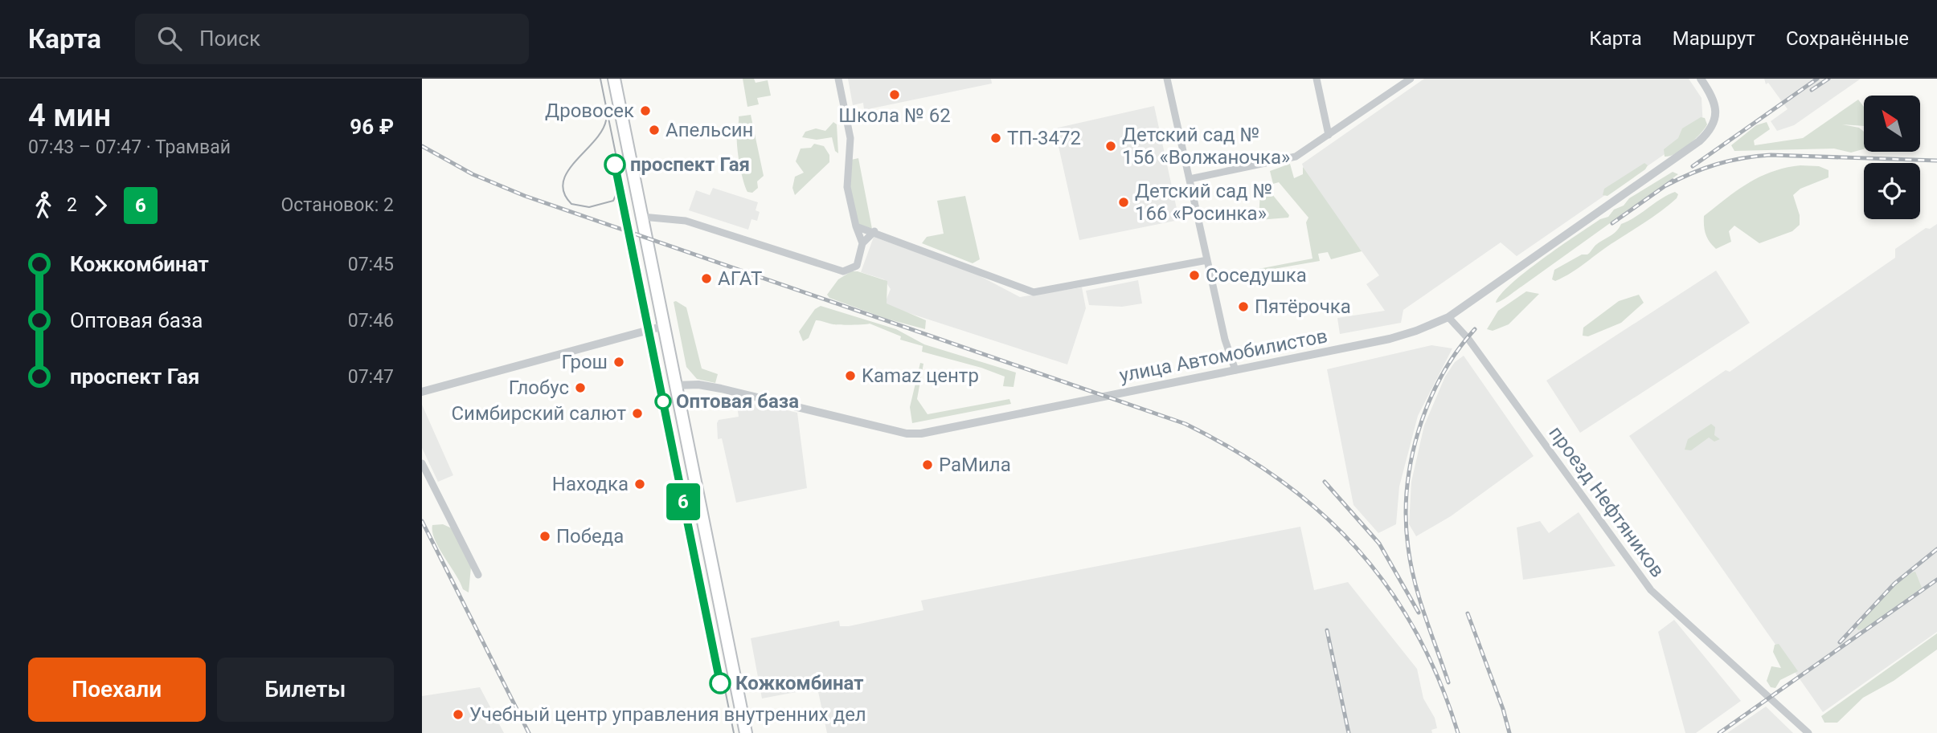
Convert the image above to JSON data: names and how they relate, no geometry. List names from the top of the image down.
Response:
{
  "streets": {
    "street": ["улица Автомобилистов", "проезд Нефтяников"]
  },
  "crossings": [
    ["улица Автомобилистов", "проезд Нефтяников"]
  ],
  "places": [
    "Школа № 62",
    "Дровосек",
    "Апельсин",
    "ТП-3472",
    "Детский сад № 156 «Волжаночка»",
    "проспект Гая",
    "Детский сад № 166 «Росинка»",
    "Соседушка",
    "АГАТ",
    "Пятёрочка",
    "Грош",
    "Kamaz центр",
    "Глобус",
    "Оптовая база",
    "Симбирский салют",
    "РаМила",
    "Находка",
    "Победа",
    "Кожкомбинат",
    "Учебный центр управления внутренних дел"
  ],
  "lines": ["tram line 6"],
  "north": "top left",
  "page": {
    "header": "Карта",
    "search": "Поиск",
    "nav": ["Карта", "Маршрут", "Сохранённые"],
    "heading": ["4 мин", "07:43 – 07:47 · Трамвай", "96 ₽"],
    "on_map": "6",
    "legs": ["2", "6", "Остановок: 2"],
    "list": [
      {
        "name": "Кожкомбинат",
        "value": "07:45"
      },
      {
        "name": "Оптовая база",
        "value": "07:46"
      },
      {
        "name": "проспект Гая",
        "value": "07:47"
      }
    ],
    "buttons": ["Поехали", "Билеты"]
  }
}
